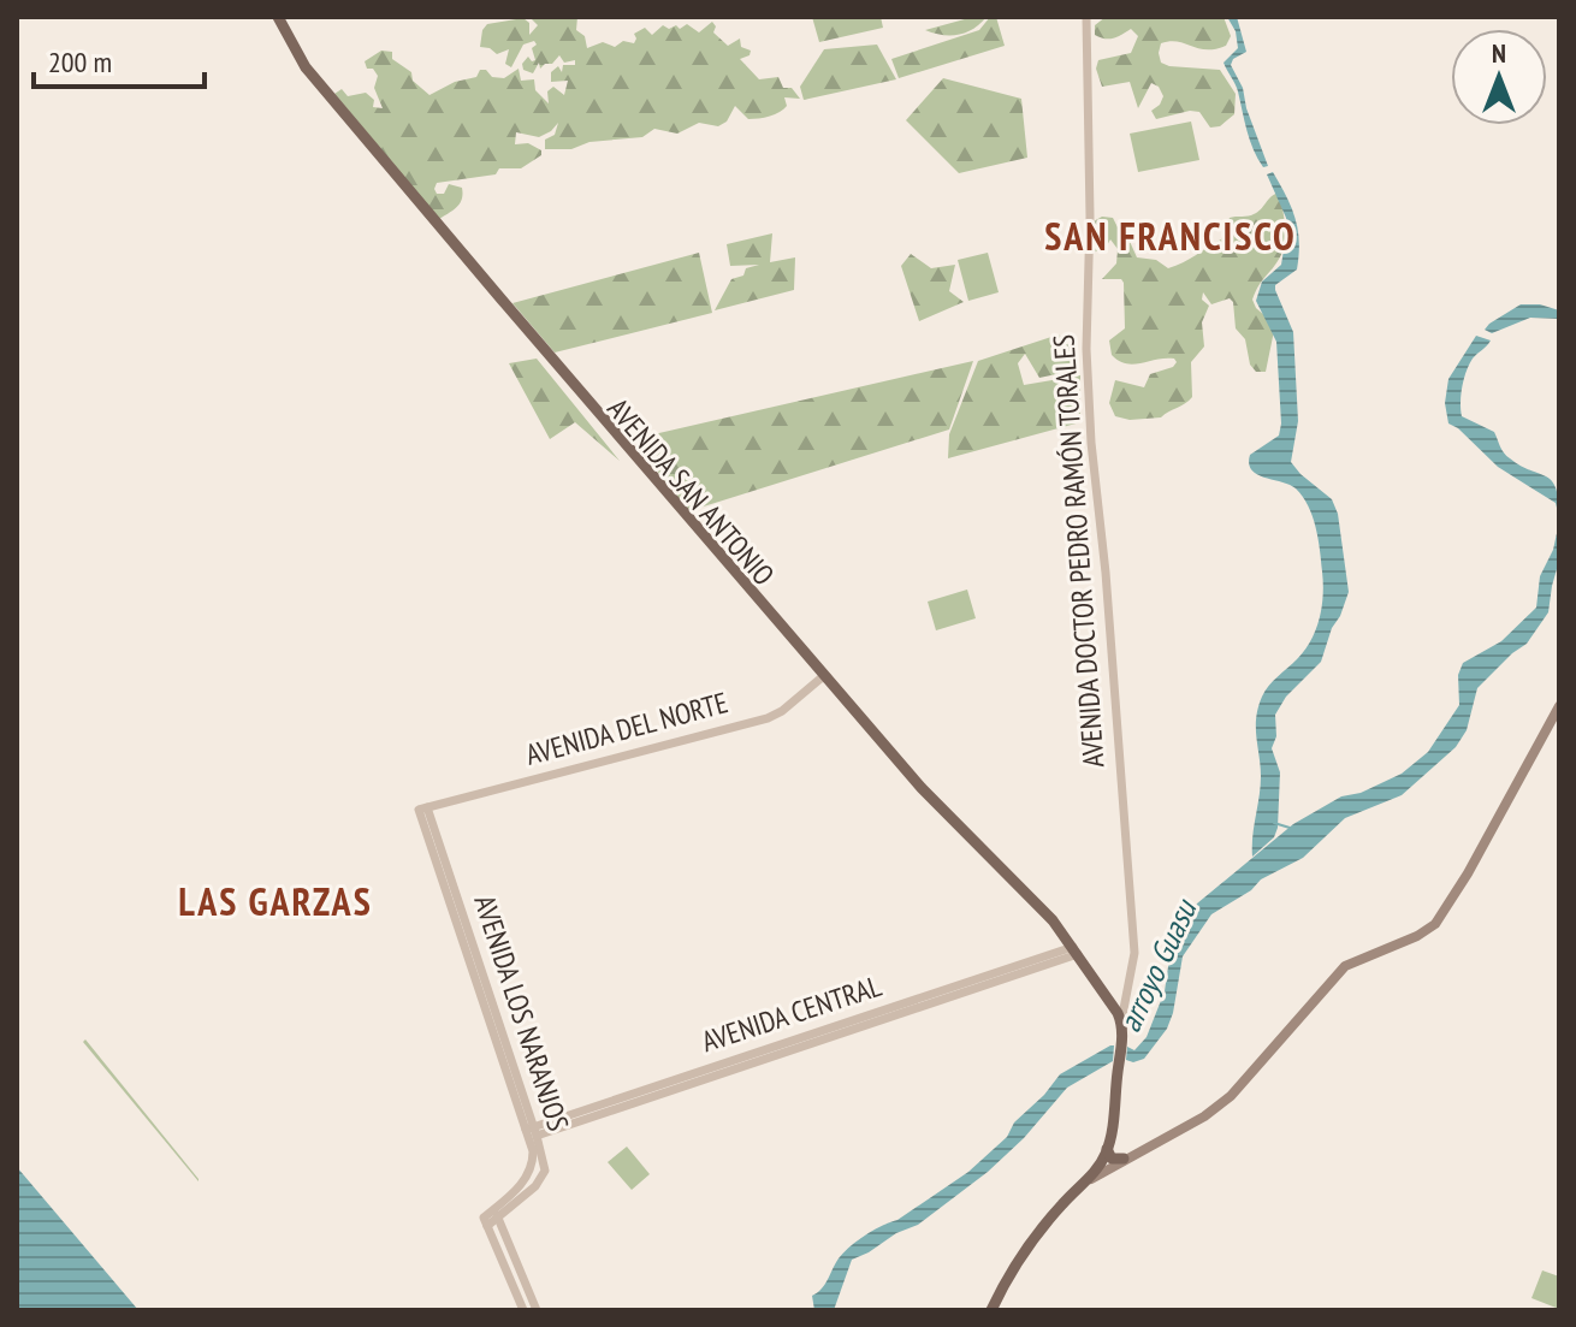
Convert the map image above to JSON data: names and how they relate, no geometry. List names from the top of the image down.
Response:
{
  "streets": {
    "main road": ["AVENIDA SAN ANTONIO"],
    "street": [
      "AVENIDA DOCTOR PEDRO RAMÓN TORALES",
      "AVENIDA DEL NORTE",
      "AVENIDA LOS NARANJOS",
      "AVENIDA CENTRAL"
    ]
  },
  "crossings": [
    ["AVENIDA SAN ANTONIO", "AVENIDA DOCTOR PEDRO RAMÓN TORALES"],
    ["AVENIDA SAN ANTONIO", "AVENIDA DEL NORTE"],
    ["AVENIDA SAN ANTONIO", "AVENIDA CENTRAL"],
    ["AVENIDA DEL NORTE", "AVENIDA LOS NARANJOS"],
    ["AVENIDA LOS NARANJOS", "AVENIDA CENTRAL"]
  ],
  "districts": ["SAN FRANCISCO", "LAS GARZAS"],
  "water": ["arroyo Guasu"],
  "scale_bar": "200 m",
  "north": "top"
}
